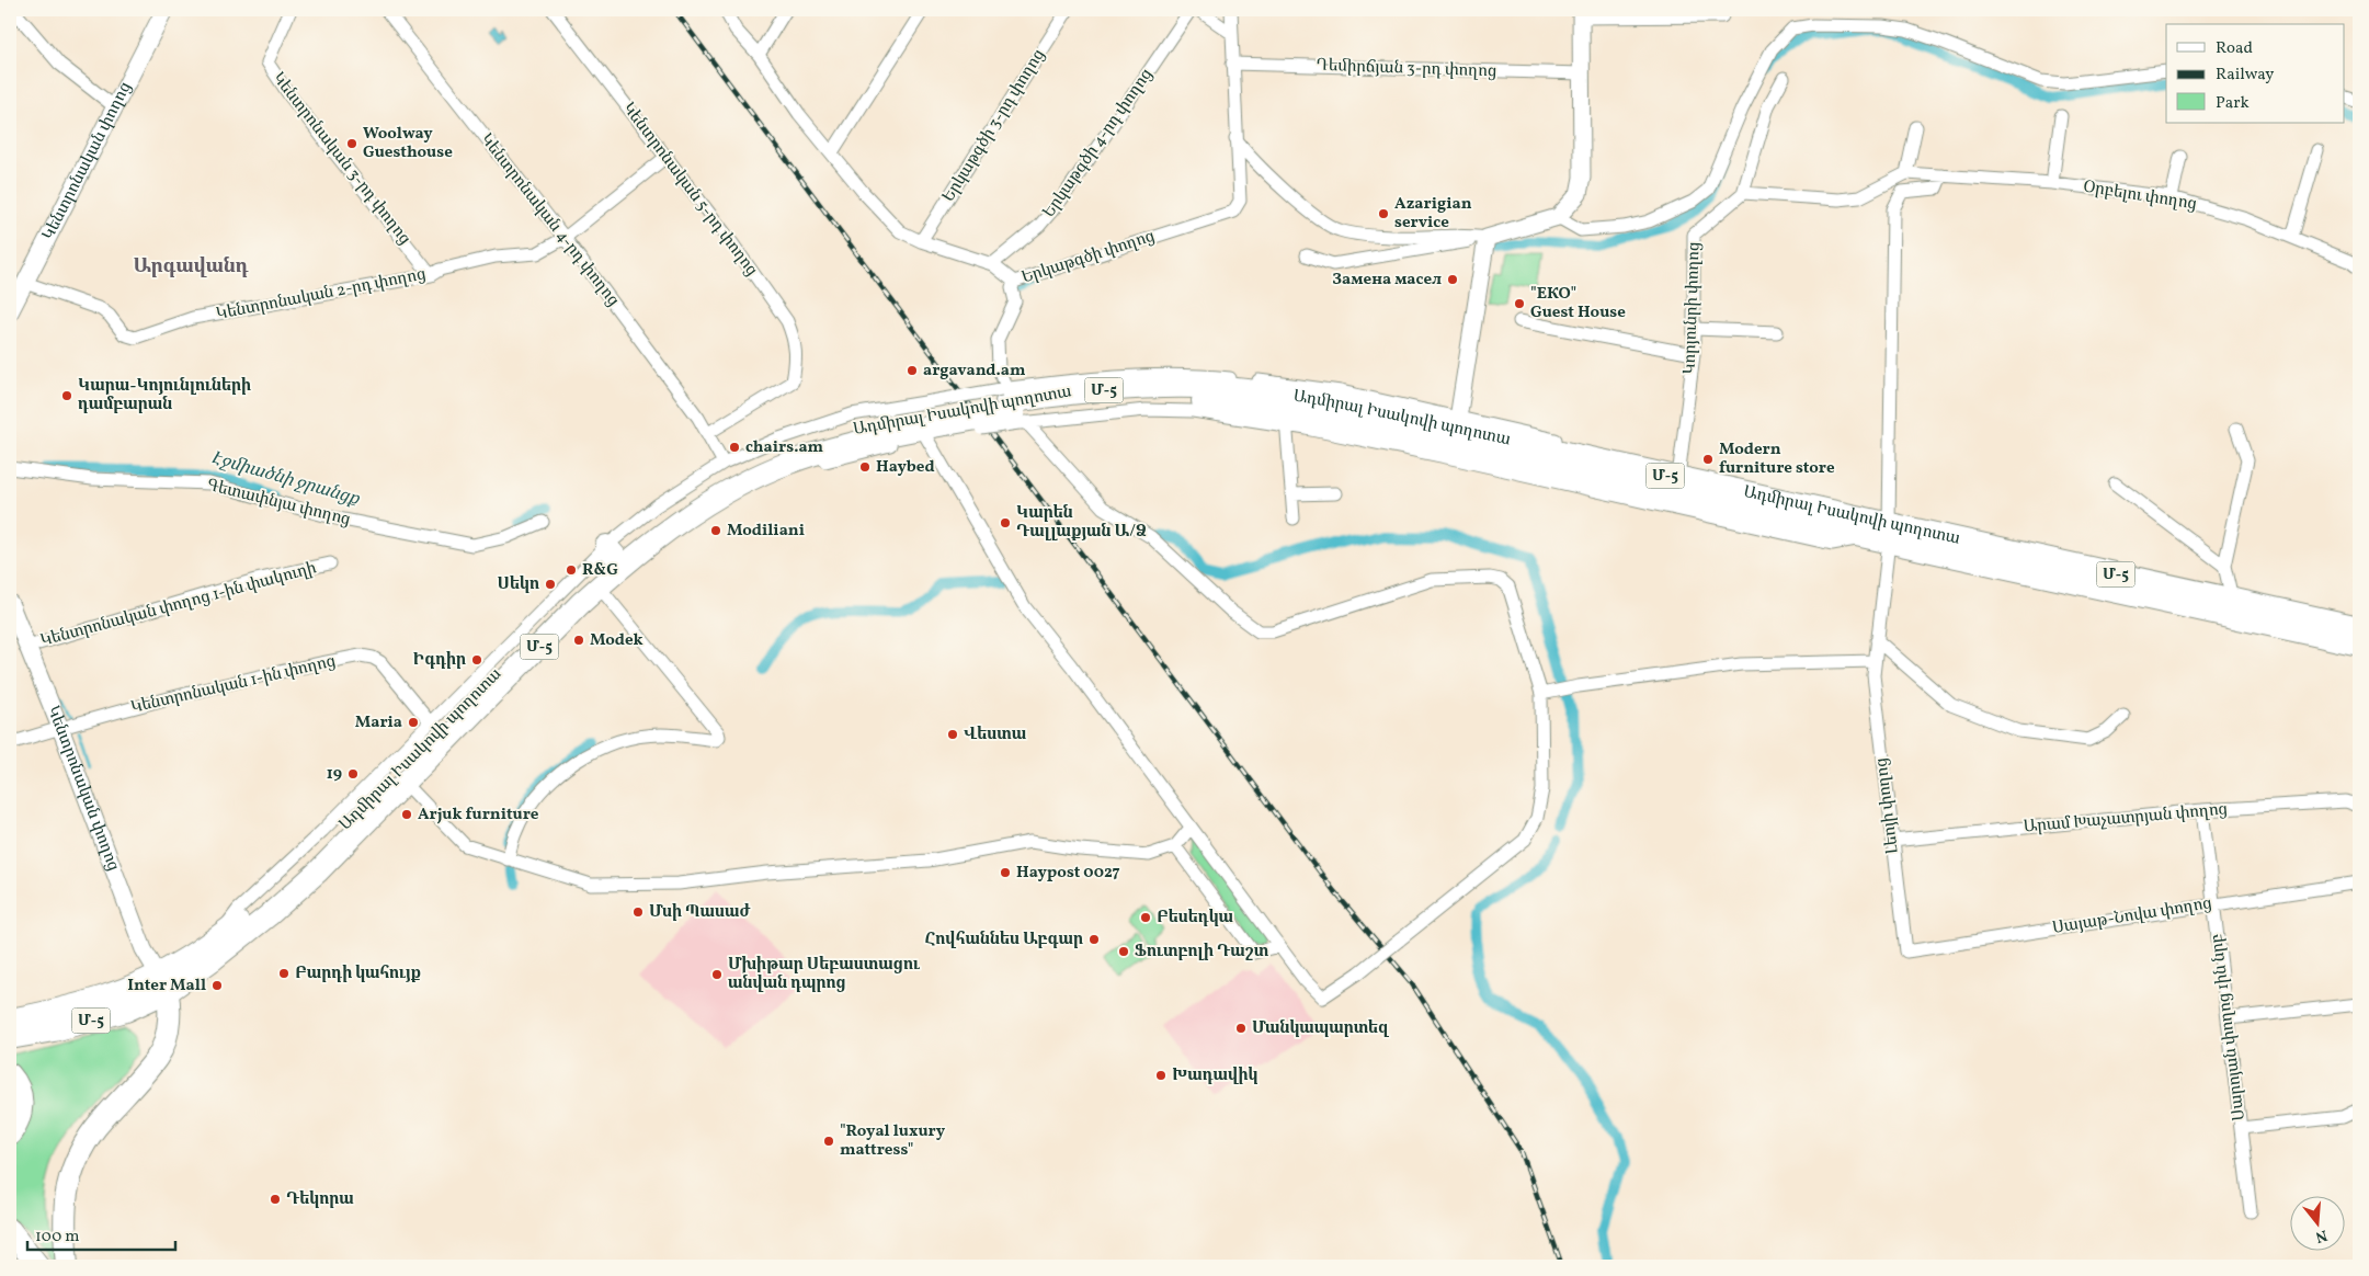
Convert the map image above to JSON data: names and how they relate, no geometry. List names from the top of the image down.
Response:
{
  "streets": {
    "highway": ["Մ-5", "Ադմիրալ Իսակովի պողոտա"],
    "main road": ["Կենտրոնական փողոց"],
    "street": [
      "Դեմիրճյան 3-րդ փողոց",
      "Երկաթգծի 3-րդ փողոց",
      "Երկաթգծի 4-րդ փողոց",
      "Կենտրոնական 3-րդ փողոց",
      "Կենտրոնական 5-րդ փողոց",
      "Օրբելու փողոց",
      "Կենտրոնական 4-րդ փողոց",
      "Երկաթգծի փողոց",
      "Կենտրոնական 2-րդ փողոց",
      "Կորյունրի փողոց",
      "Գետափնյա փողոց",
      "Կենտրոնական փողոց 1-ին փակուղի",
      "Կենտրոնական 1-ին փողոց",
      "Լեոյի փողոց",
      "Արամ Խաչատրյան փողոց",
      "Սայաթ-Նովա փողոց",
      "Սարոյան փողոց 1ին նրբ"
    ]
  },
  "crossings": [
    ["Դեմիրճյան 3-րդ փողոց", "Երկաթգծի փողոց"],
    ["Երկաթգծի 3-րդ փողոց", "Երկաթգծի փողոց"],
    ["Երկաթգծի 4-րդ փողոց", "Երկաթգծի փողոց"],
    ["Կենտրոնական 3-րդ փողոց", "Կենտրոնական 2-րդ փողոց"],
    ["Կենտրոնական փողոց", "Կենտրոնական 2-րդ փողոց"],
    ["Կենտրոնական փողոց", "Ադմիրալ Իսակովի պողոտա"],
    ["Կենտրոնական փողոց", "Կենտրոնական փողոց 1-ին փակուղի"],
    ["Կենտրոնական փողոց", "Կենտրոնական 1-ին փողոց"],
    ["Կենտրոնական 5-րդ փողոց", "Կենտրոնական 4-րդ փողոց"],
    ["Կենտրոնական 5-րդ փողոց", "Կենտրոնական 2-րդ փողոց"],
    ["Կենտրոնական 4-րդ փողոց", "Կենտրոնական 2-րդ փողոց"],
    ["Ադմիրալ Իսակովի պողոտա", "Լեոյի փողոց"],
    ["Լեոյի փողոց", "Արամ Խաչատրյան փողոց"],
    ["Լեոյի փողոց", "Սայաթ-Նովա փողոց"],
    ["Արամ Խաչատրյան փողոց", "Սարոյան փողոց 1ին նրբ"],
    ["Սայաթ-Նովա փողոց", "Սարոյան փողոց 1ին նրբ"]
  ],
  "districts": ["Արգավանդ"],
  "water": ["Էջմիածնի ջրանցք"],
  "places": [
    "Woolway Guesthouse",
    "Azarigian service",
    "Замена масел",
    "\"ЕКО\" Guest House",
    "argavand.am",
    "Կարա-Կոյունլուների դամբարան",
    "chairs.am",
    "Modern furniture store",
    "Haybed",
    "Կարեն Դալլաքյան Ա/Ձ",
    "Modiliani",
    "R&G",
    "Սեկո",
    "Modek",
    "Իգդիր",
    "Maria",
    "Վեստա",
    "19",
    "Arjuk furniture",
    "Haypost 0027",
    "Մսի Պասաժ",
    "Բեսեդկա",
    "Հովհաննես Աբգար",
    "Ֆուտբոլի Դաշտ",
    "Բարդի կահույք",
    "Մխիթար Սեբաստացու անվան դպրոց",
    "Inter Mall",
    "Մանկապարտեզ",
    "Խադավիկ",
    "\"Royal luxury mattress\"",
    "Դեկորա"
  ],
  "legend": ["Road", "Railway", "Park"],
  "scale_bar": "100 m",
  "north": "bottom"
}
